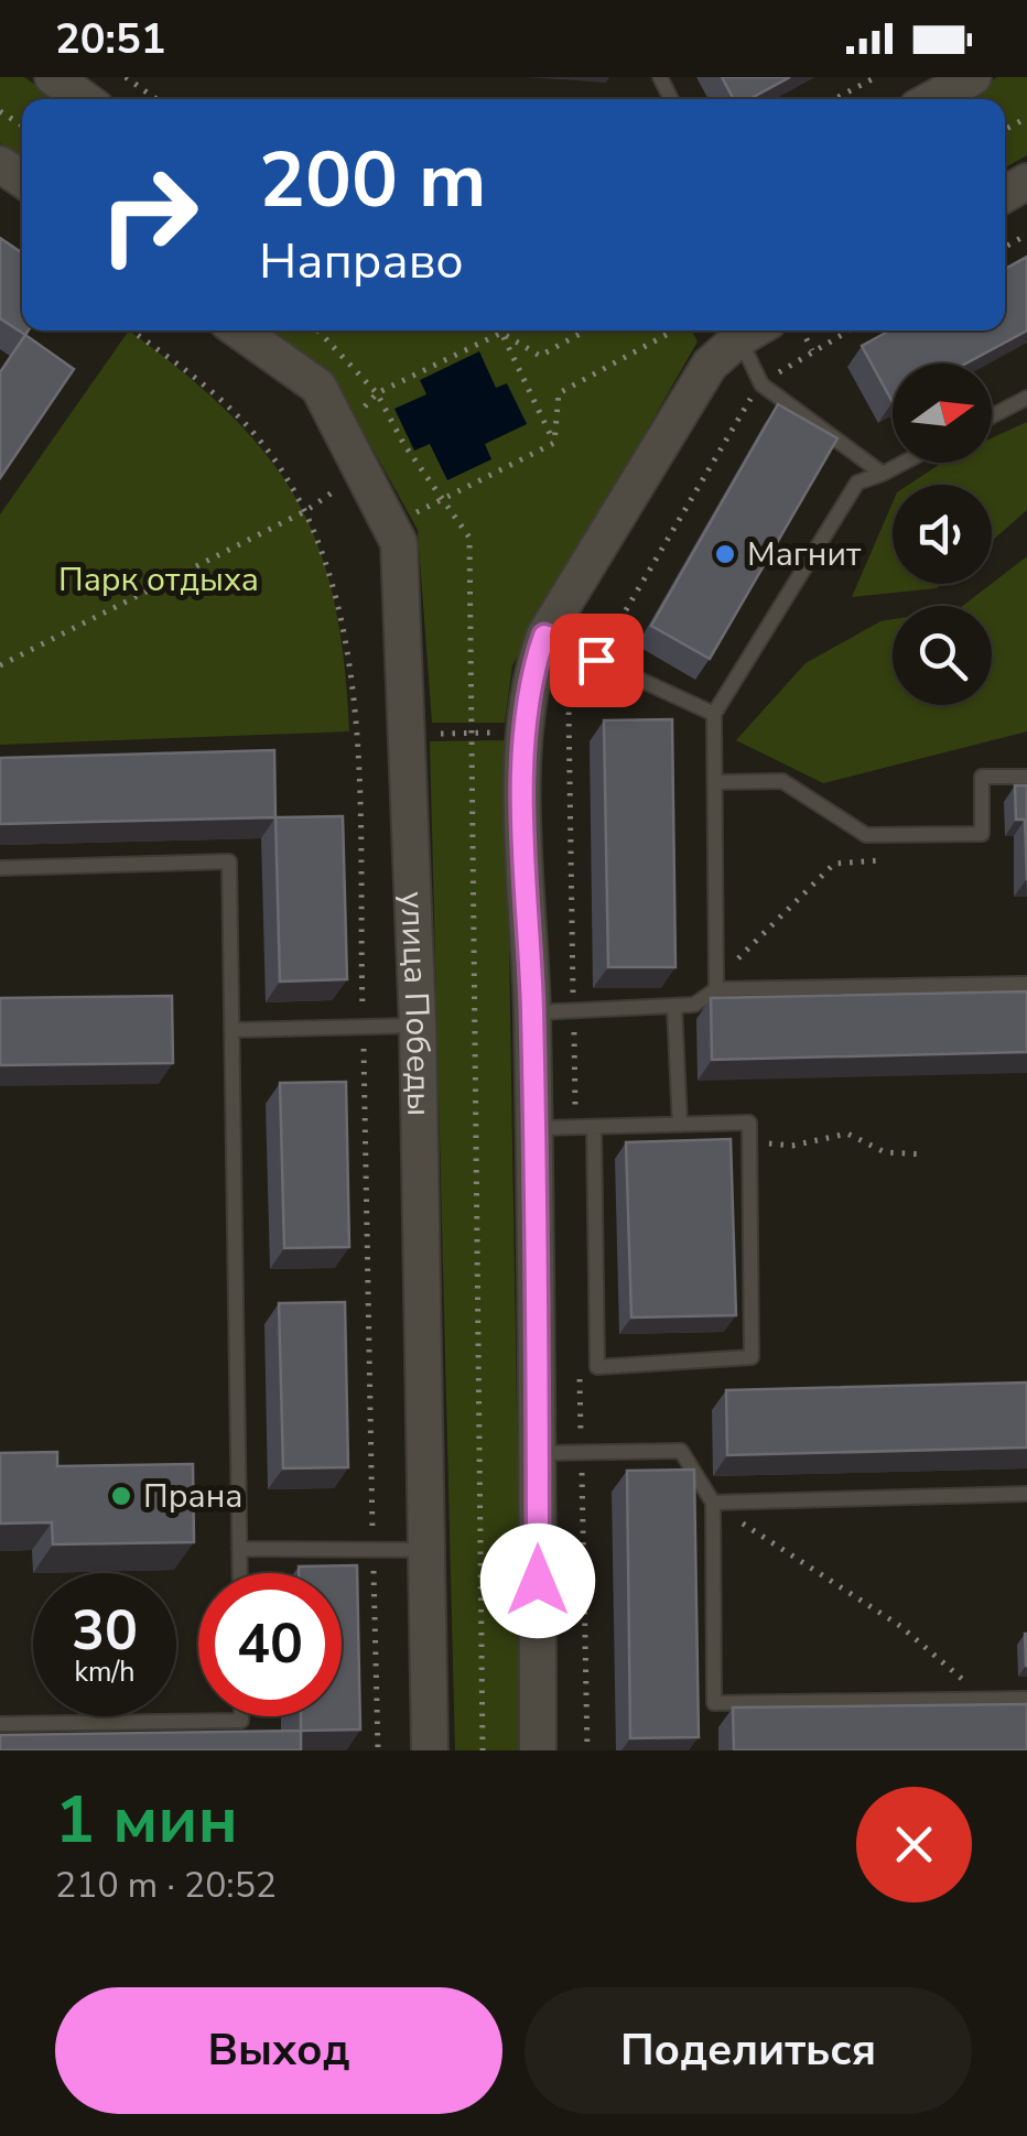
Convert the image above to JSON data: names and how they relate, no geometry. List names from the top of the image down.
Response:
{
  "streets": {
    "street": ["улица Победы"]
  },
  "parks": ["Парк отдыха"],
  "places": ["Магнит", "Прана"],
  "north": "right",
  "page": {
    "status": "20:51",
    "turn": ["200 m", "Направо"],
    "speed": "30 km/h",
    "limit": "40",
    "heading": ["1 мин", "210 m · 20:52"],
    "buttons": ["Выход", "Поделиться"]
  }
}
